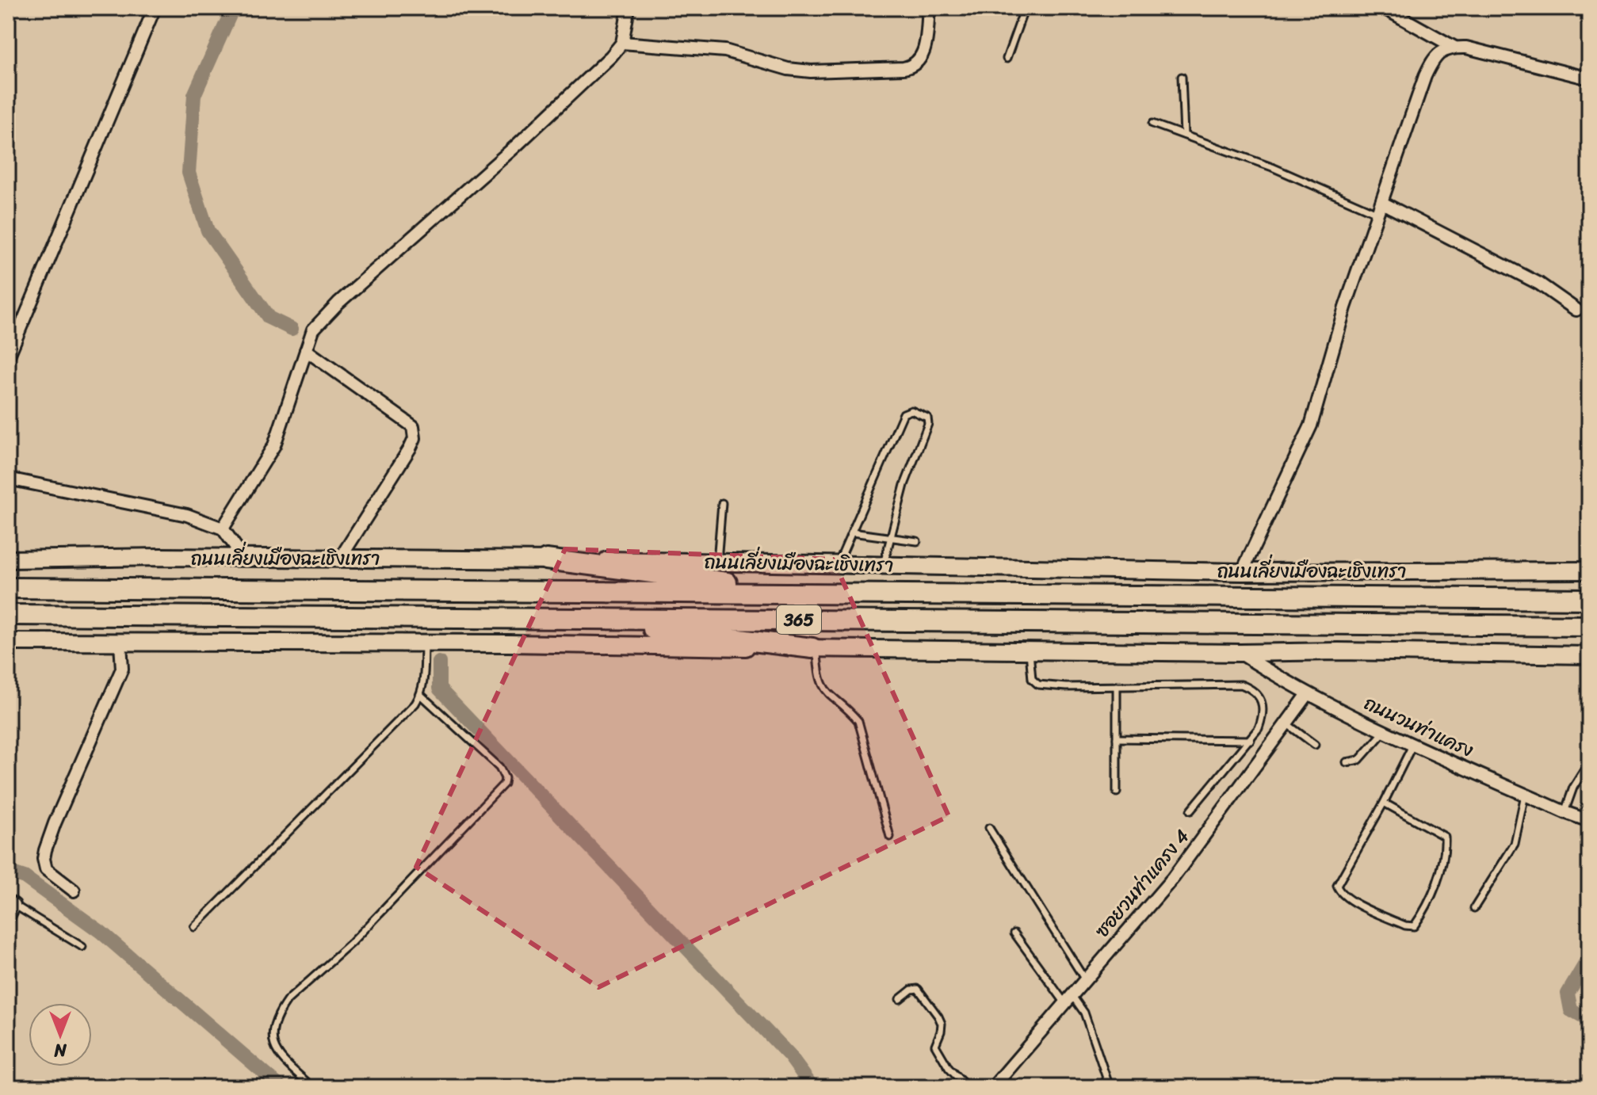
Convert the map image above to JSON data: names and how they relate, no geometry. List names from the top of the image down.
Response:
{
  "streets": {
    "highway": ["ถนนเลี่ยงเมืองฉะเชิงเทรา", "365"],
    "street": ["ถนนวนท่าแครง", "ซอยวนท่าแครง 4"]
  },
  "crossings": [
    ["365", "ถนนวนท่าแครง"],
    ["ถนนวนท่าแครง", "ซอยวนท่าแครง 4"]
  ],
  "north": "bottom"
}
